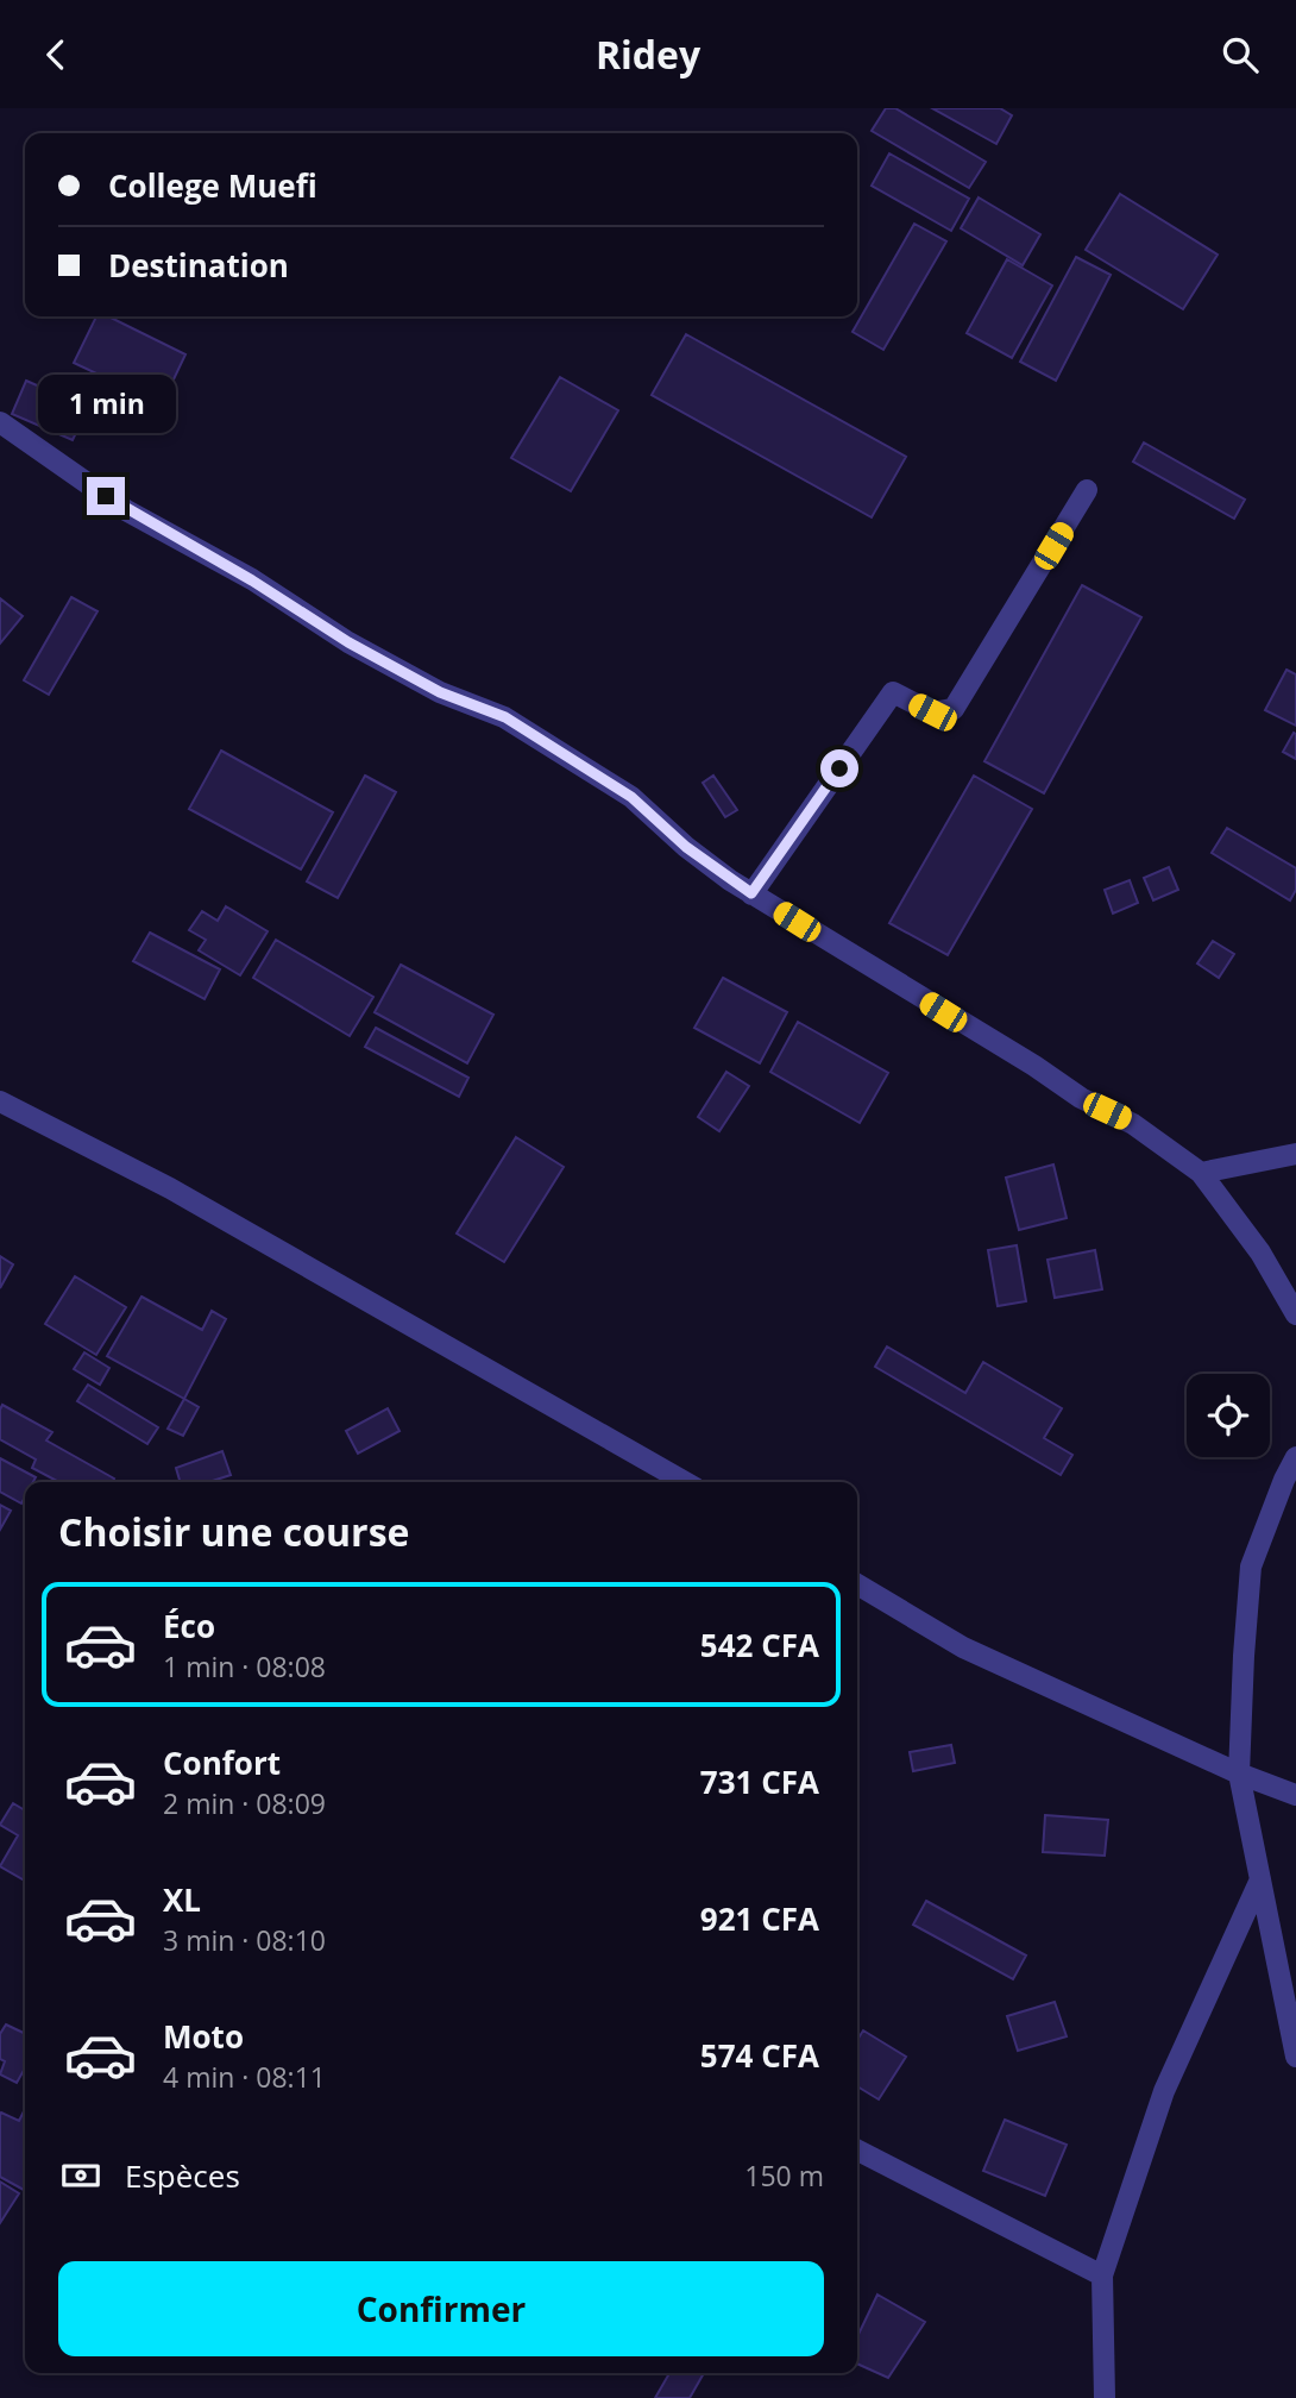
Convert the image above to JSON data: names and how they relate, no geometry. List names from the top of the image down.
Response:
{
  "page": {
    "header": "Ridey",
    "banner": ["College Muefi", "Destination"],
    "bubble": "1 min",
    "heading": "Choisir une course",
    "list": [
      {
        "name": "Éco",
        "note": "1 min · 08:08",
        "value": "542 CFA"
      },
      {
        "name": "Confort",
        "note": "2 min · 08:09",
        "value": "731 CFA"
      },
      {
        "name": "XL",
        "note": "3 min · 08:10",
        "value": "921 CFA"
      },
      {
        "name": "Moto",
        "note": "4 min · 08:11",
        "value": "574 CFA"
      }
    ],
    "pay": ["Espèces", "150 m"],
    "buttons": "Confirmer"
  }
}
